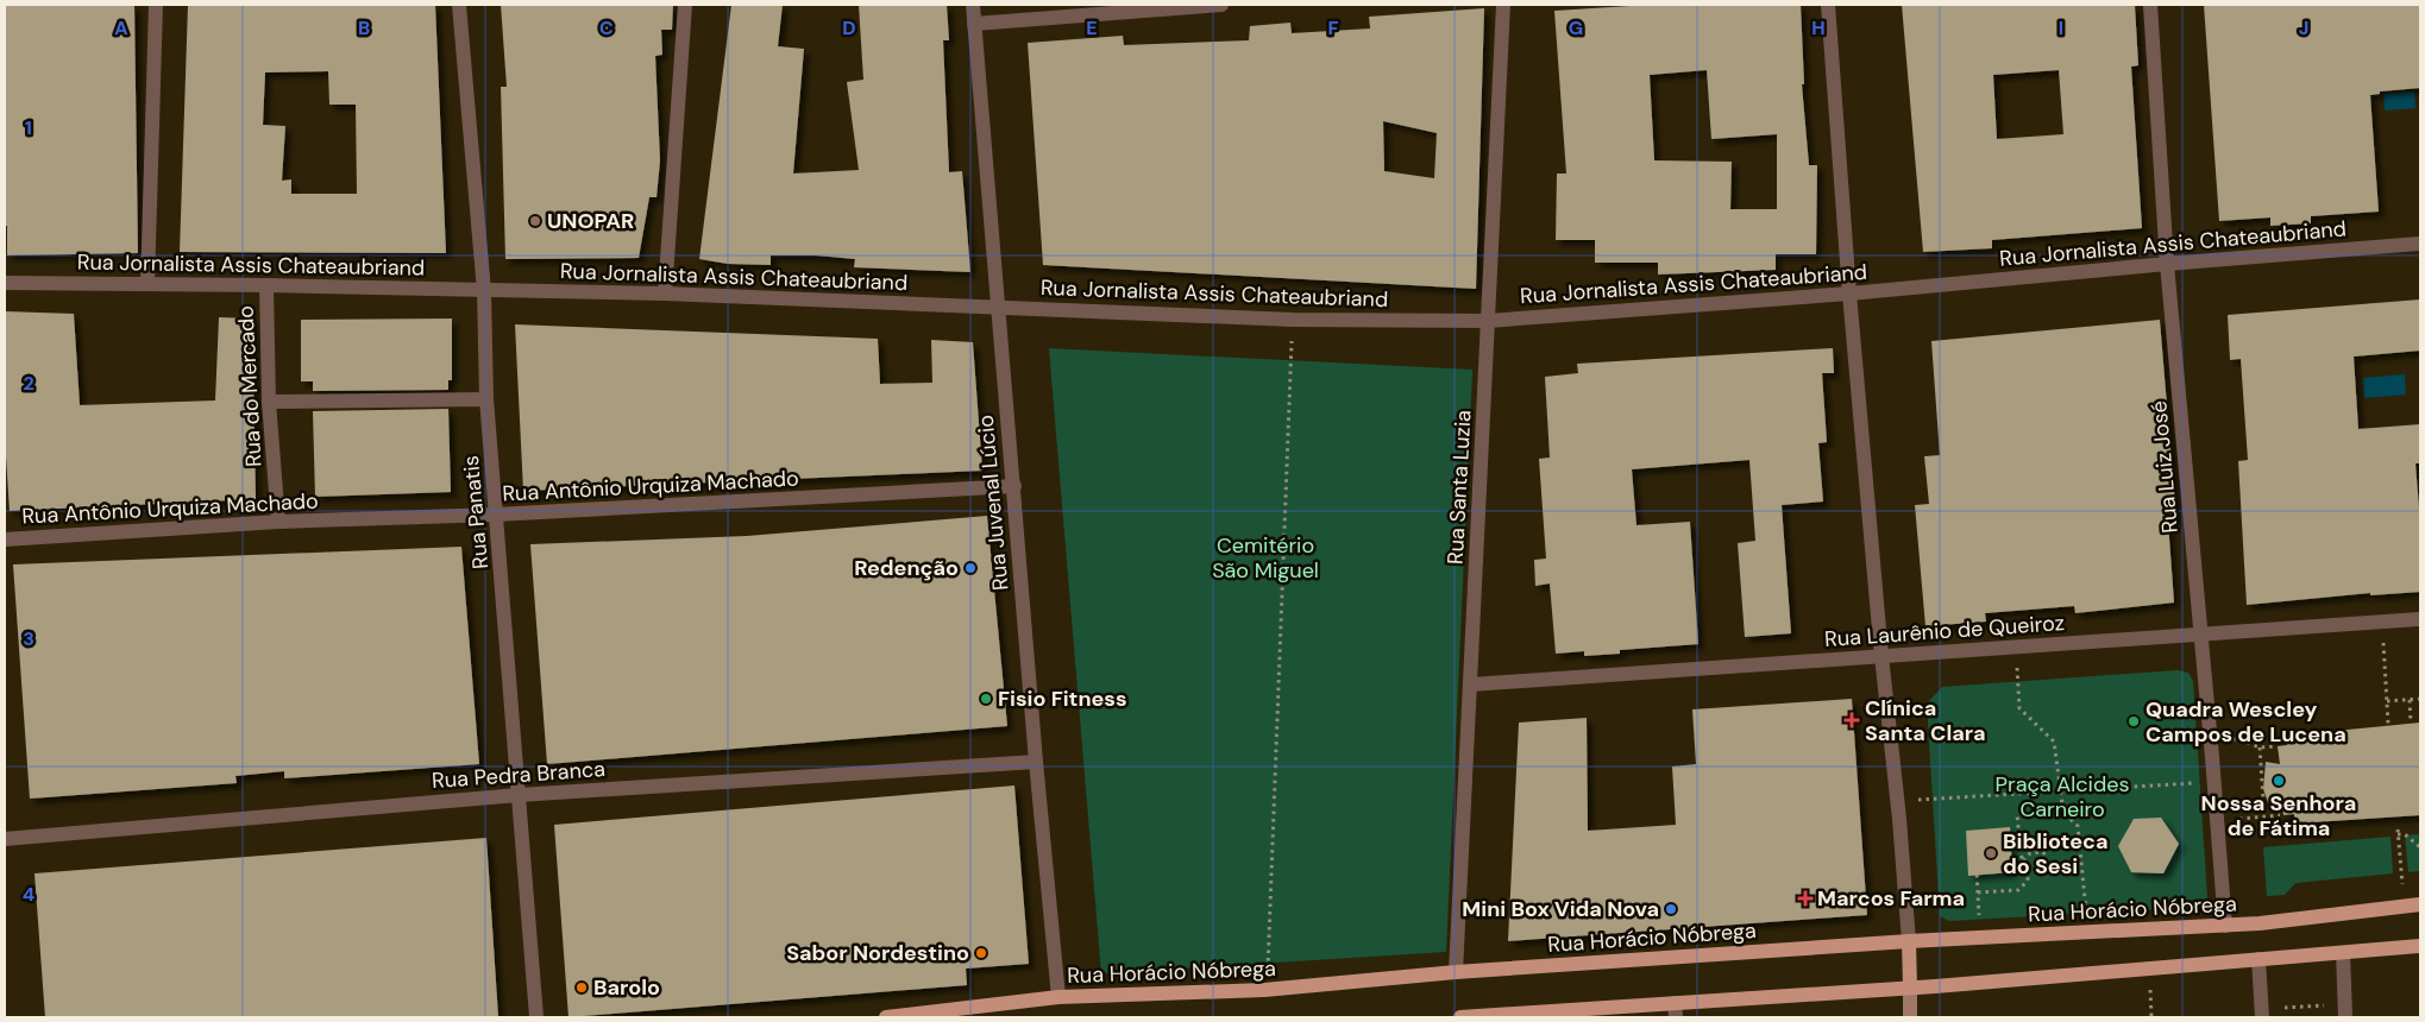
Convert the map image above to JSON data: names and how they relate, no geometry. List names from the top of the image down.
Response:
{
  "streets": {
    "main road": ["Rua Horácio Nóbrega"],
    "street": [
      "Rua Jornalista Assis Chateaubriand",
      "Rua do Mercado",
      "Rua Luiz José",
      "Rua Antônio Urquiza Machado",
      "Rua Santa Luzia",
      "Rua Juvenal Lúcio",
      "Rua Panatis",
      "Rua Laurênio de Queiroz",
      "Rua Pedra Branca"
    ]
  },
  "crossings": [
    ["Rua Jornalista Assis Chateaubriand", "Rua do Mercado"],
    ["Rua Jornalista Assis Chateaubriand", "Rua Luiz José"],
    ["Rua Jornalista Assis Chateaubriand", "Rua Santa Luzia"],
    ["Rua Jornalista Assis Chateaubriand", "Rua Juvenal Lúcio"],
    ["Rua Jornalista Assis Chateaubriand", "Rua Panatis"],
    ["Rua do Mercado", "Rua Antônio Urquiza Machado"],
    ["Rua Luiz José", "Rua Laurênio de Queiroz"],
    ["Rua Luiz José", "Rua Horácio Nóbrega"],
    ["Rua Antônio Urquiza Machado", "Rua Juvenal Lúcio"],
    ["Rua Antônio Urquiza Machado", "Rua Panatis"],
    ["Rua Santa Luzia", "Rua Laurênio de Queiroz"],
    ["Rua Santa Luzia", "Rua Horácio Nóbrega"],
    ["Rua Juvenal Lúcio", "Rua Pedra Branca"],
    ["Rua Juvenal Lúcio", "Rua Horácio Nóbrega"],
    ["Rua Panatis", "Rua Pedra Branca"]
  ],
  "parks": ["Cemitério São Miguel", "Praça Alcides Carneiro"],
  "places": {
    "other": [
      "UNOPAR",
      "Redenção",
      "Fisio Fitness",
      "Quadra Wescley Campos de Lucena",
      "Nossa Senhora de Fátima",
      "Biblioteca do Sesi",
      "Mini Box Vida Nova",
      "Sabor Nordestino",
      "Barolo"
    ],
    "health": ["Clínica Santa Clara", "Marcos Farma"]
  },
  "grid": {
    "columns": [
      "A",
      "B",
      "C",
      "D",
      "E",
      "F",
      "G",
      "H",
      "I",
      "J"
    ],
    "rows": [
      "1",
      "2",
      "3",
      "4"
    ]
  }
}
